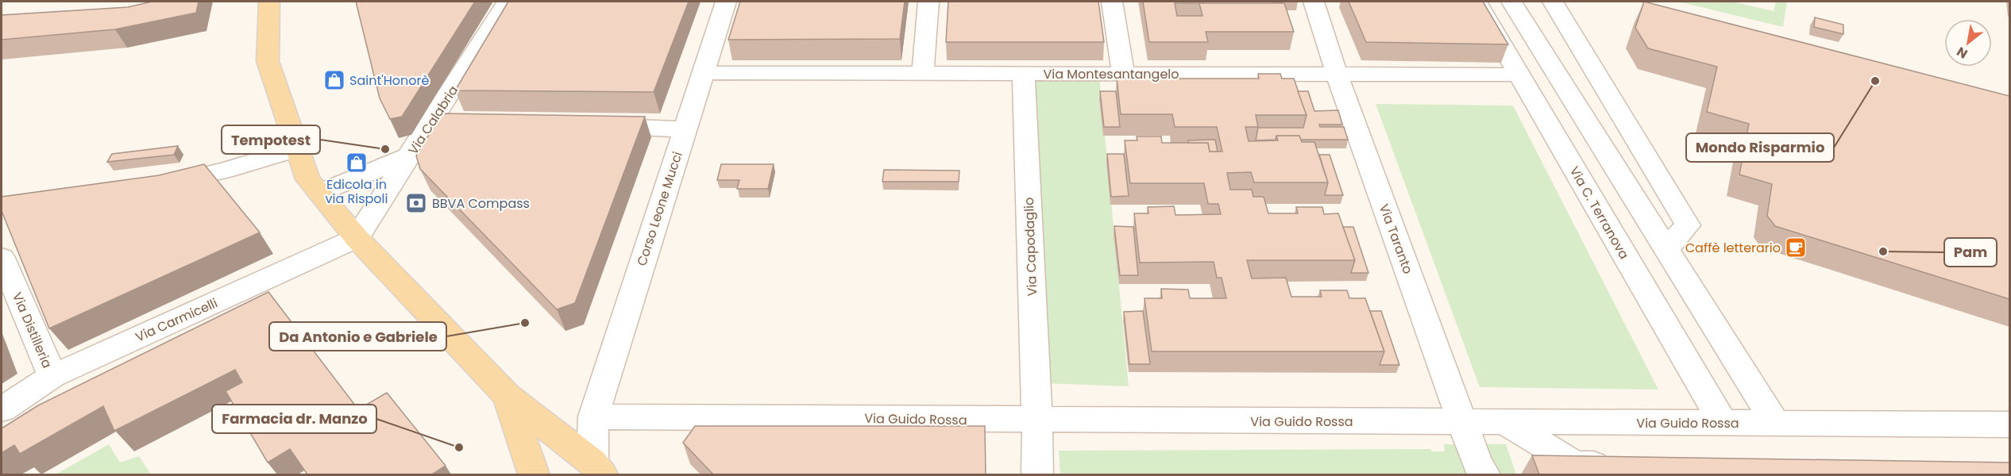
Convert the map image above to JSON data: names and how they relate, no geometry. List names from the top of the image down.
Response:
{
  "streets": {
    "street": [
      "Via Montesantangelo",
      "Via Calabria",
      "Corso Leone Mucci",
      "Via C. Terranova",
      "Via Taranto",
      "Via Capodaglio",
      "Via Carmicelli",
      "Via Distilleria",
      "Via Guido Rossa"
    ]
  },
  "crossings": [
    ["Via Montesantangelo", "Corso Leone Mucci"],
    ["Via Montesantangelo", "Via C. Terranova"],
    ["Via Montesantangelo", "Via Taranto"],
    ["Via Montesantangelo", "Via Capodaglio"],
    ["Via Calabria", "Via Carmicelli"],
    ["Corso Leone Mucci", "Via Guido Rossa"],
    ["Via C. Terranova", "Via Guido Rossa"],
    ["Via Taranto", "Via Guido Rossa"],
    ["Via Capodaglio", "Via Guido Rossa"],
    ["Via Carmicelli", "Via Distilleria"]
  ],
  "places": {
    "shop": ["Saint'Honorè", "Edicola in via Rispoli"],
    "other": [
      "Mondo Risparmio",
      "Tempotest",
      "Pam",
      "Da Antonio e Gabriele",
      "Farmacia dr. Manzo"
    ],
    "bank": ["BBVA Compass"],
    "cafe": ["Caffè letterario"]
  },
  "north": "bottom left"
}
